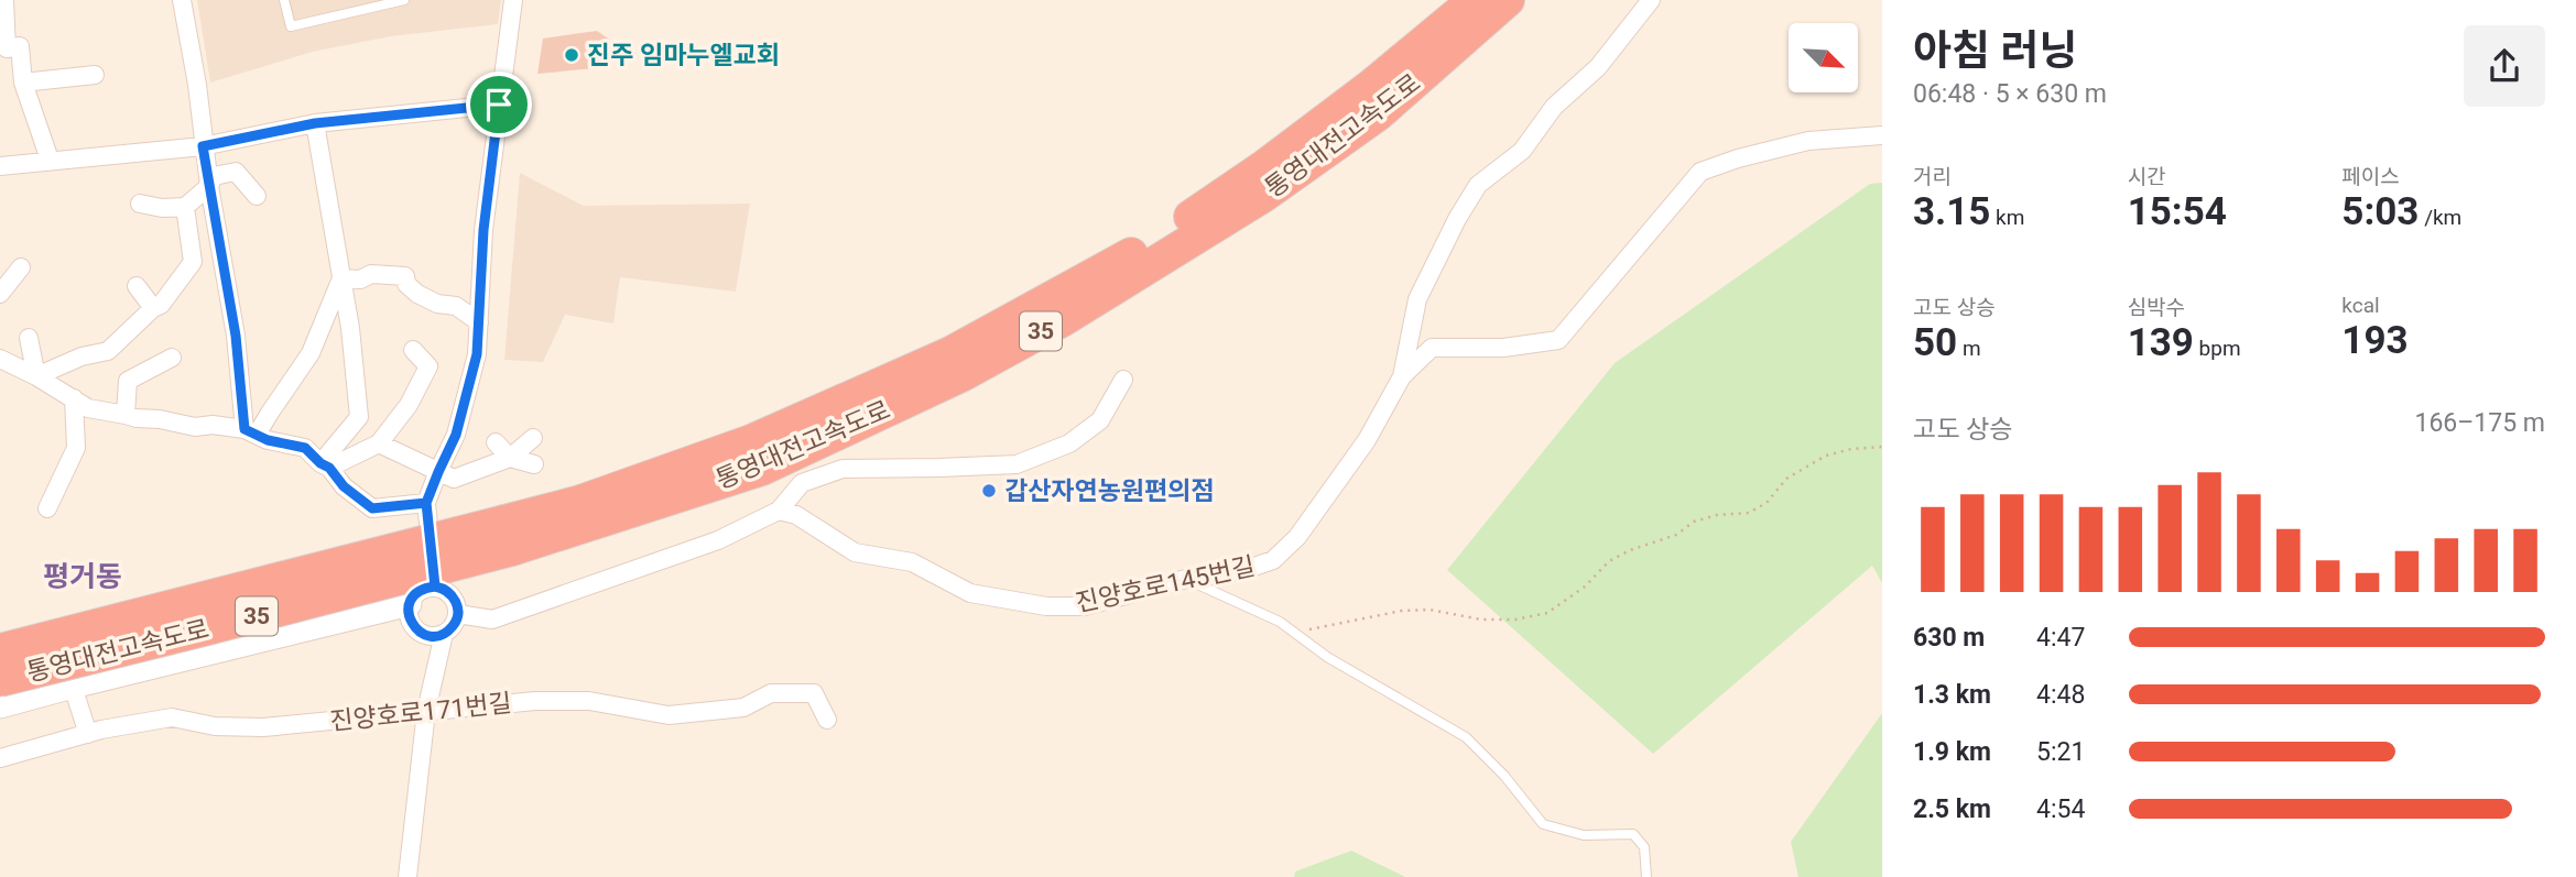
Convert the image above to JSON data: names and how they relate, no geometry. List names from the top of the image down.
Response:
{
  "streets": {
    "highway": ["통영대전고속도로", "35"],
    "street": ["진양호로145번길", "진양호로171번길"]
  },
  "districts": ["평거동"],
  "places": ["진주 임마누엘교회", "갑산자연농원편의점"],
  "north": "bottom right",
  "page": {
    "heading": ["아침 러닝", "06:48 · 5 × 630 m"],
    "stats": [
      ["거리", "3.15 km"],
      ["시간", "15:54"],
      ["페이스", "5:03 /km"],
      ["고도 상승", "50 m"],
      ["심박수", "139 bpm"],
      ["kcal", "193"]
    ],
    "chart": ["고도 상승", "166–175 m"],
    "list": [
      {
        "name": "630 m",
        "note": "4:47"
      },
      {
        "name": "1.3 km",
        "note": "4:48"
      },
      {
        "name": "1.9 km",
        "note": "5:21"
      },
      {
        "name": "2.5 km",
        "note": "4:54"
      }
    ]
  }
}
